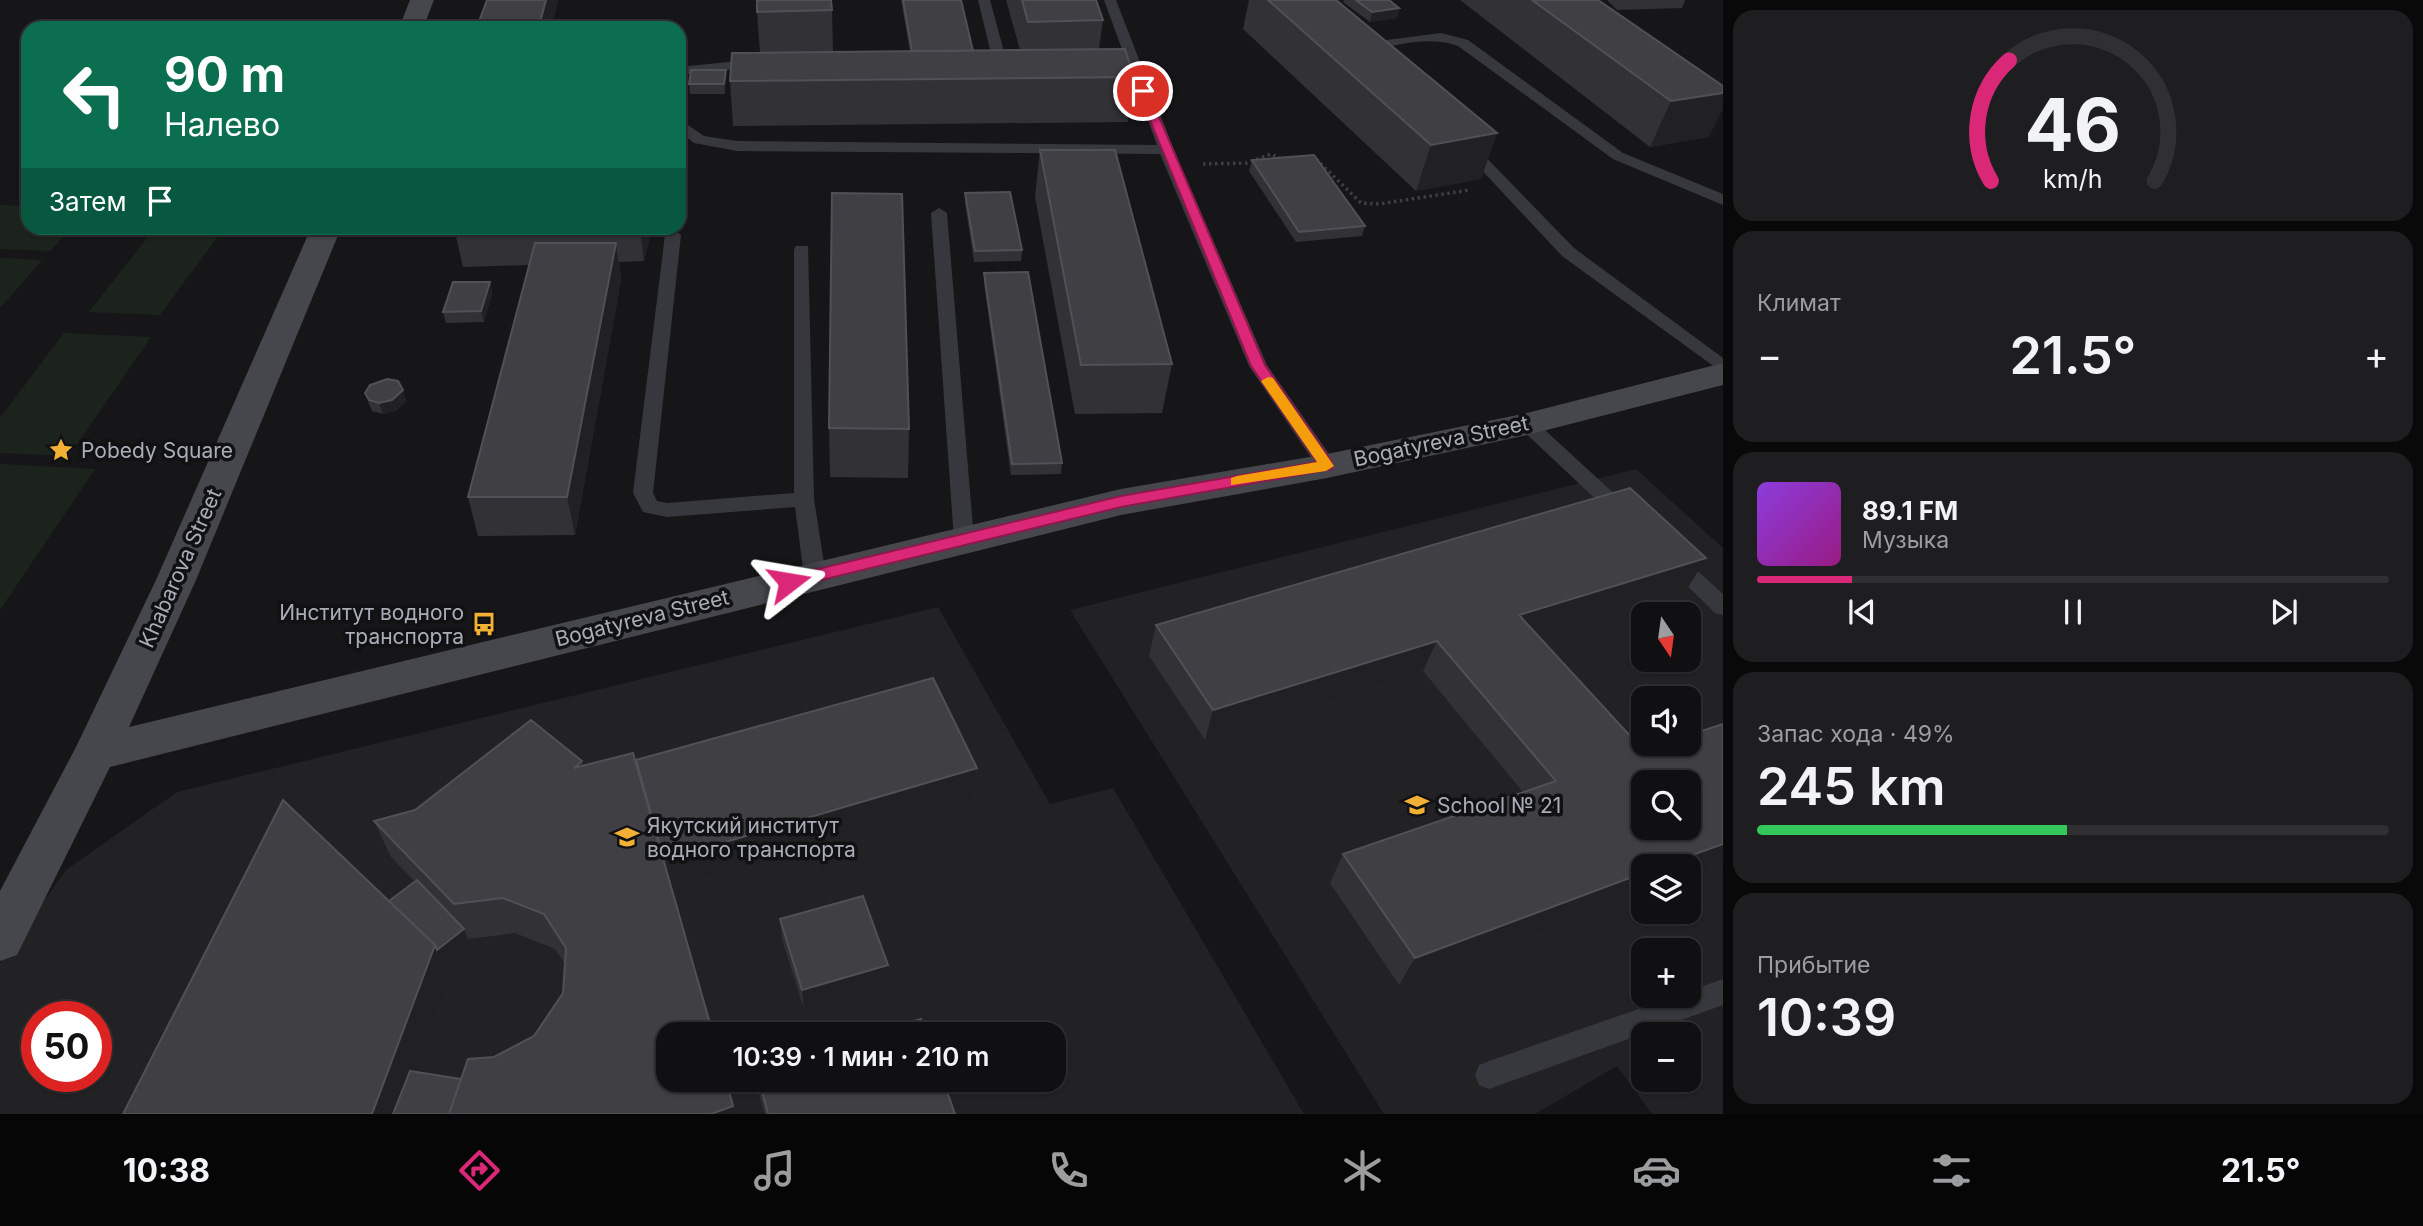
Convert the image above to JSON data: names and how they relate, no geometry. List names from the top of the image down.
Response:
{
  "streets": {
    "main road": ["Bogatyreva Street", "Khabarova Street"]
  },
  "crossings": [
    ["Bogatyreva Street", "Khabarova Street"]
  ],
  "places": {
    "place": ["Pobedy Square"],
    "bus stop": ["Институт водного транспорта"],
    "school or university": ["School № 21", "Якутский институт водного транспорта"]
  },
  "north": "bottom",
  "page": {
    "turn": ["90 m", "Налево"],
    "then": "Затем",
    "tile": [
      "Климат",
      ["Запас хода · 49%", "245 km"],
      ["Прибытие", "10:39"]
    ],
    "heat": ["−", "21.5°", "+"],
    "song": ["89.1 FM", "Музыка"],
    "map_buttons": ["+", "−"],
    "limit": "50",
    "trip": "10:39 · 1 мин · 210 m",
    "tabs": ["10:38", "21.5°"],
    "gauge": ["46", "km/h"]
  }
}
